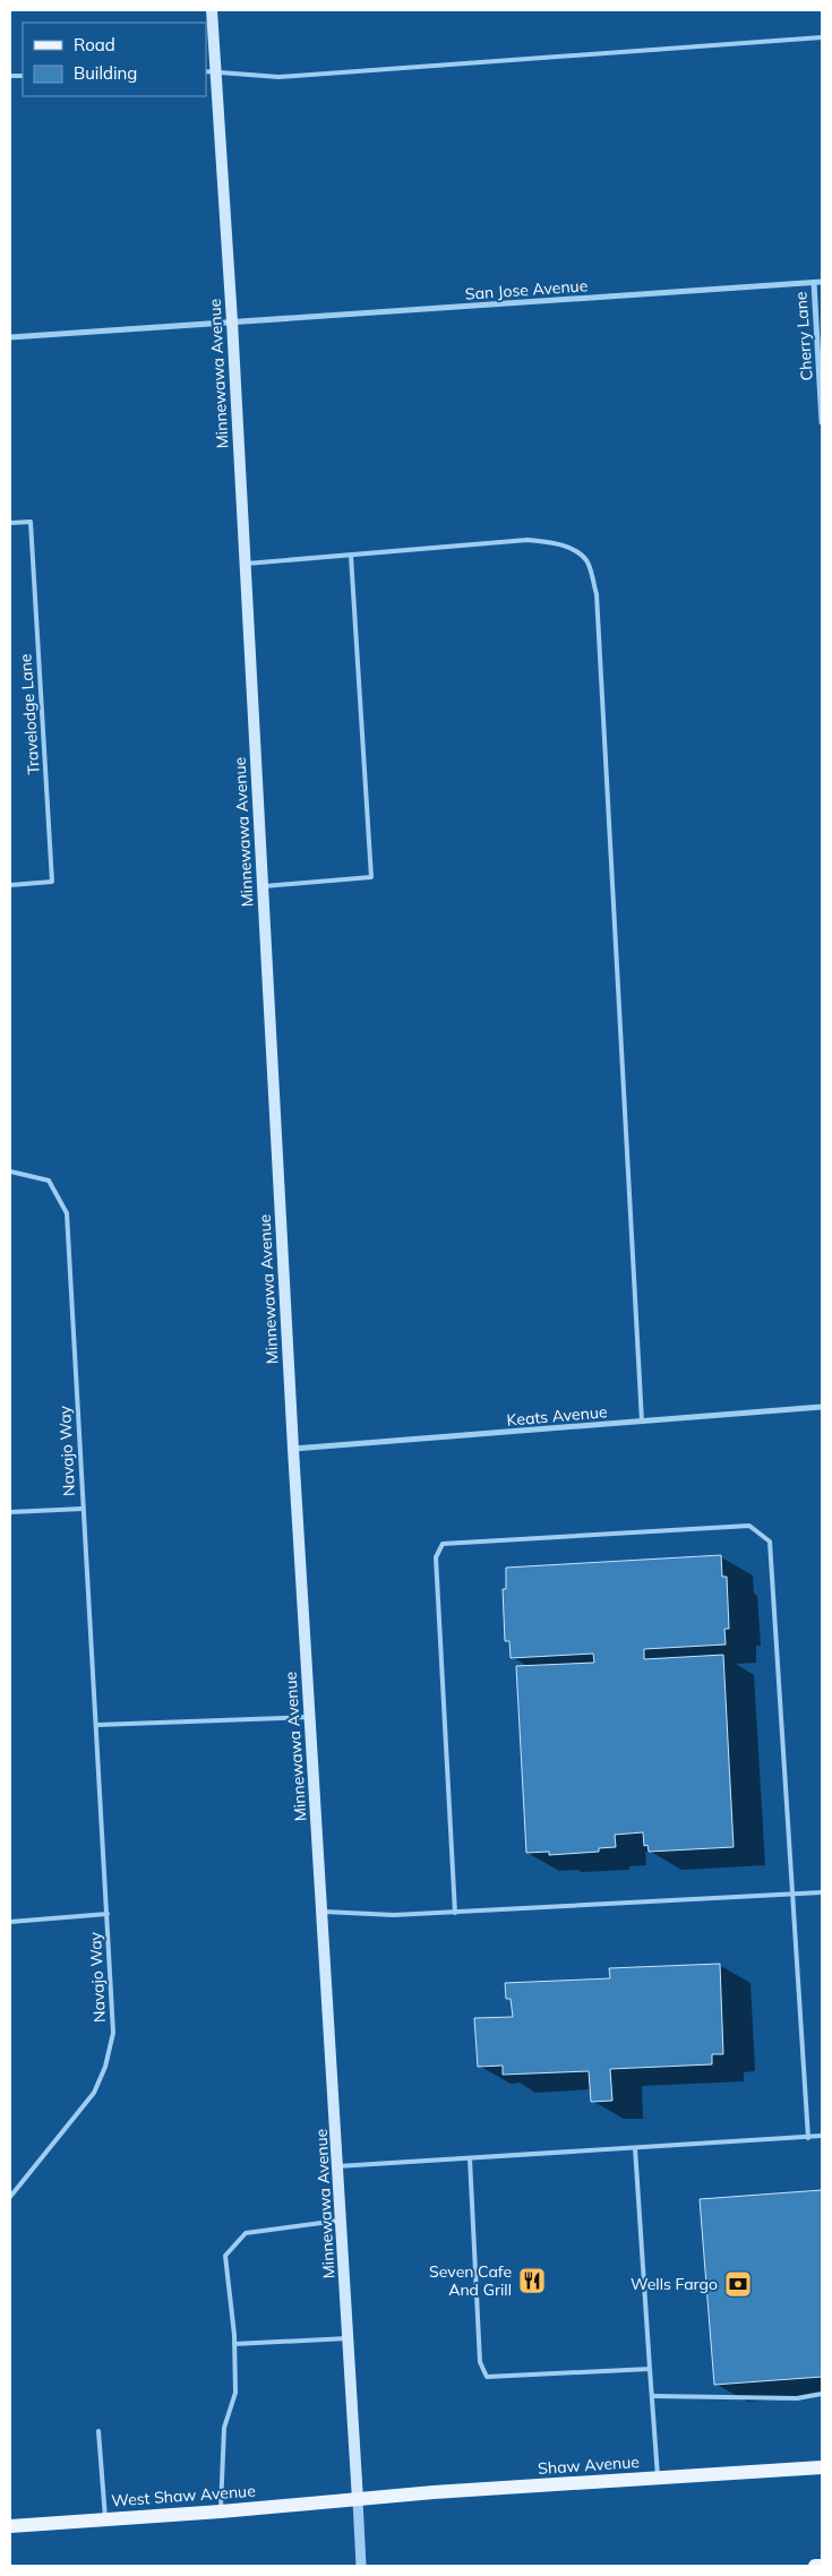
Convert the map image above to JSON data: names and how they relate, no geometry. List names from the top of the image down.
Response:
{
  "streets": {
    "main road": ["Minnewawa Avenue", "Shaw Avenue", "West Shaw Avenue"],
    "street": ["San Jose Avenue", "Cherry Lane", "Keats Avenue"],
    "lane": ["Travelodge Lane", "Navajo Way"]
  },
  "crossings": [
    ["San Jose Avenue", "Cherry Lane"],
    ["San Jose Avenue", "Minnewawa Avenue"],
    ["Minnewawa Avenue", "Keats Avenue"],
    ["Minnewawa Avenue", "Shaw Avenue"],
    ["Minnewawa Avenue", "West Shaw Avenue"],
    ["Shaw Avenue", "West Shaw Avenue"]
  ],
  "places": {
    "restaurant": ["Seven Cafe And Grill"],
    "bank": ["Wells Fargo"]
  },
  "legend": ["Road", "Building"]
}
